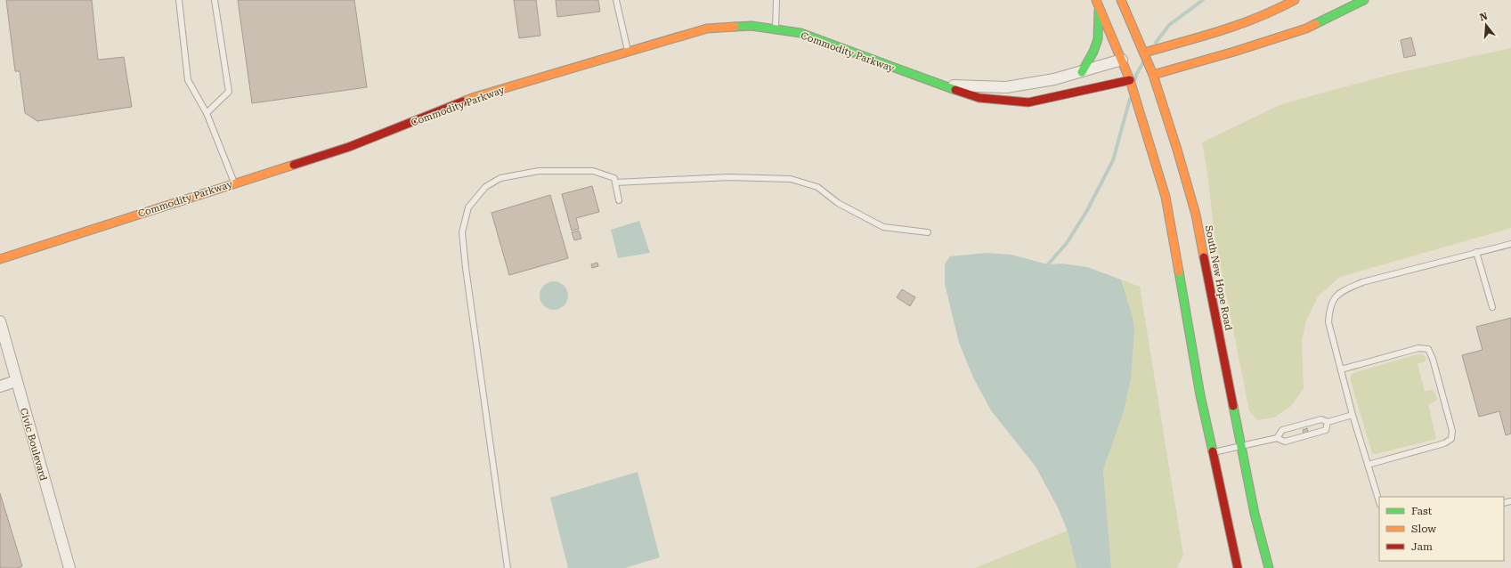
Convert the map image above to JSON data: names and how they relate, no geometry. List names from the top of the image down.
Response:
{
  "streets": {
    "main road": ["Commodity Parkway", "South New Hope Road"],
    "street": ["Civic Boulevard"]
  },
  "legend": ["Fast", "Slow", "Jam"],
  "north": "top"
}
